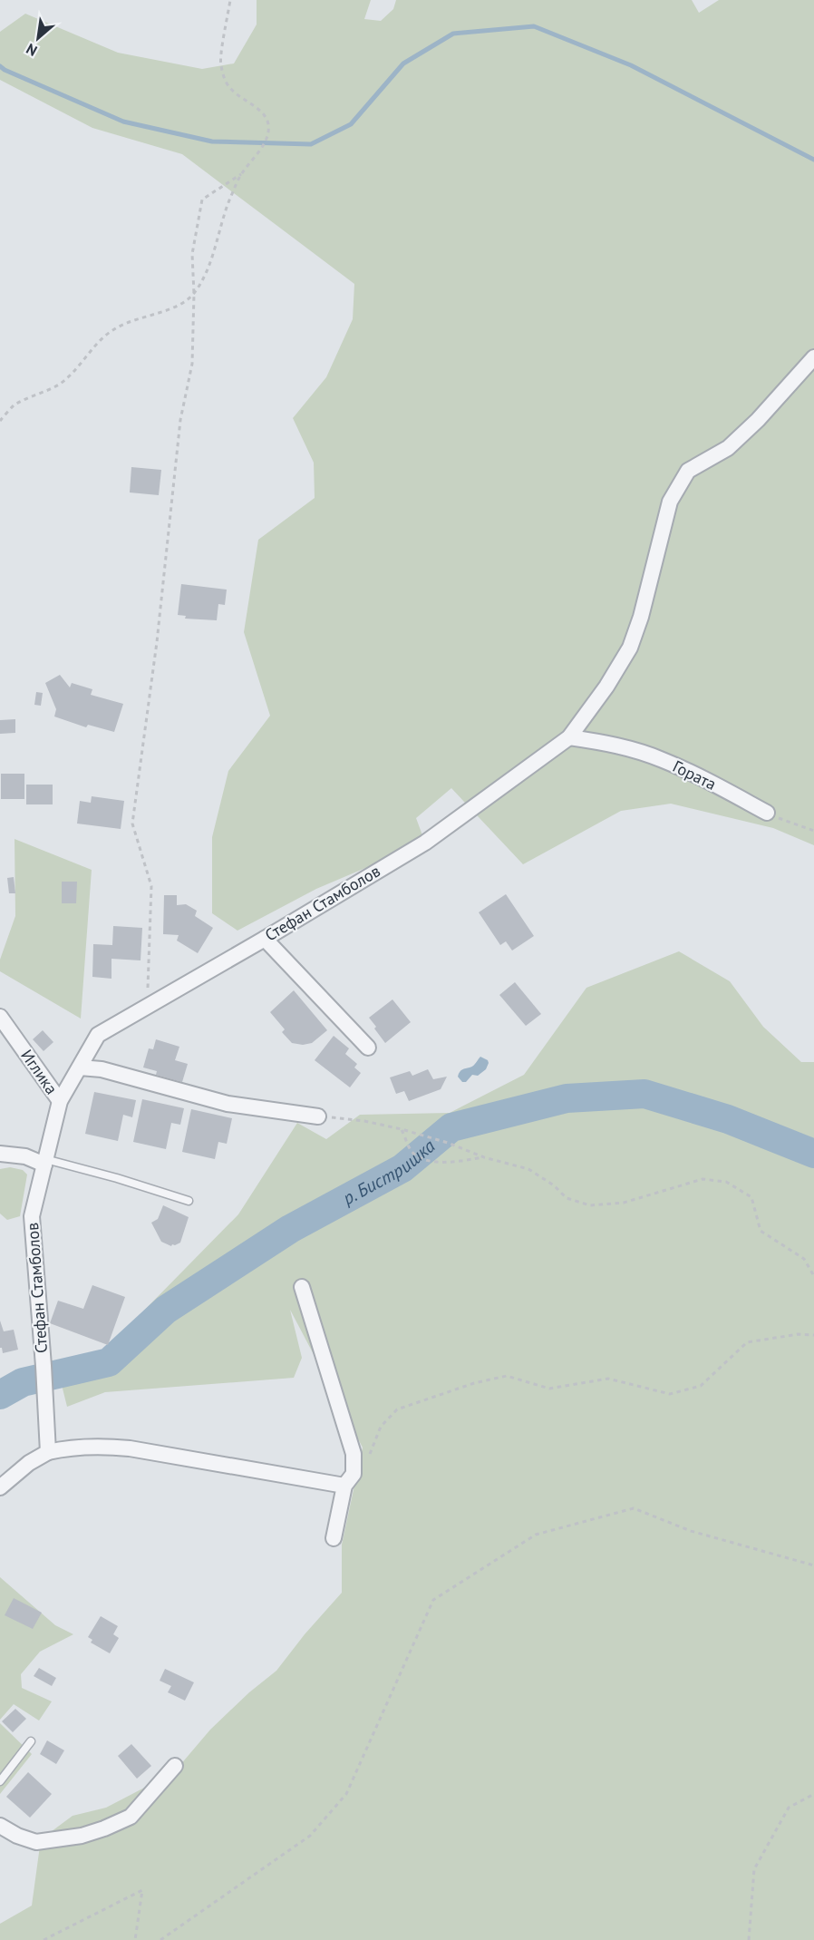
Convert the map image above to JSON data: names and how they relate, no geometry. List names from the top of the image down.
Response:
{
  "streets": {
    "street": ["Гората", "Стефан Стамболов", "Иглика"]
  },
  "crossings": [
    ["Гората", "Стефан Стамболов"],
    ["Стефан Стамболов", "Иглика"]
  ],
  "water": ["р. Бистришка"],
  "north": "bottom left"
}
